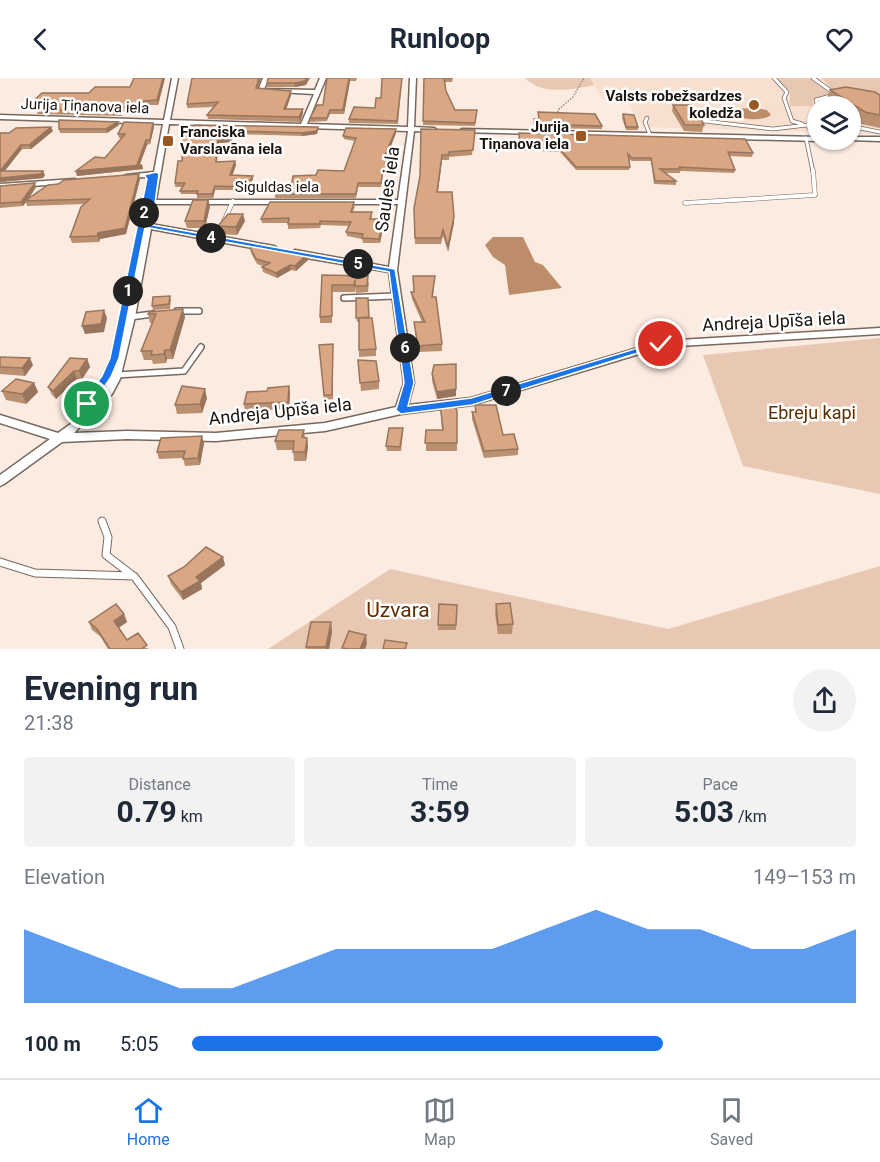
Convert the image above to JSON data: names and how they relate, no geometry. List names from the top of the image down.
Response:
{
  "streets": {
    "street": [
      "Jurija Tiņanova iela",
      "Siguldas iela",
      "Saules iela",
      "Andreja Upīša iela"
    ]
  },
  "crossings": [
    ["Jurija Tiņanova iela", "Saules iela"],
    ["Siguldas iela", "Saules iela"],
    ["Saules iela", "Andreja Upīša iela"]
  ],
  "parks": ["Ebreju kapi", "Uzvara"],
  "places": {
    "other": ["Valsts robežsardzes koledža"],
    "transit": ["Jurija Tiņanova iela", "Franciska Varslavāna iela"]
  },
  "page": {
    "header": "Runloop",
    "pins": [
      "2",
      "4",
      "5",
      "1",
      "6",
      "7"
    ],
    "heading": ["Evening run", "21:38"],
    "stats": [
      ["Distance", "0.79 km"],
      ["Time", "3:59"],
      ["Pace", "5:03 /km"]
    ],
    "chart": ["Elevation", "149–153 m"],
    "list": [
      {
        "name": "100 m",
        "note": "5:05"
      }
    ],
    "tabs": ["Home", "Map", "Saved"]
  }
}
